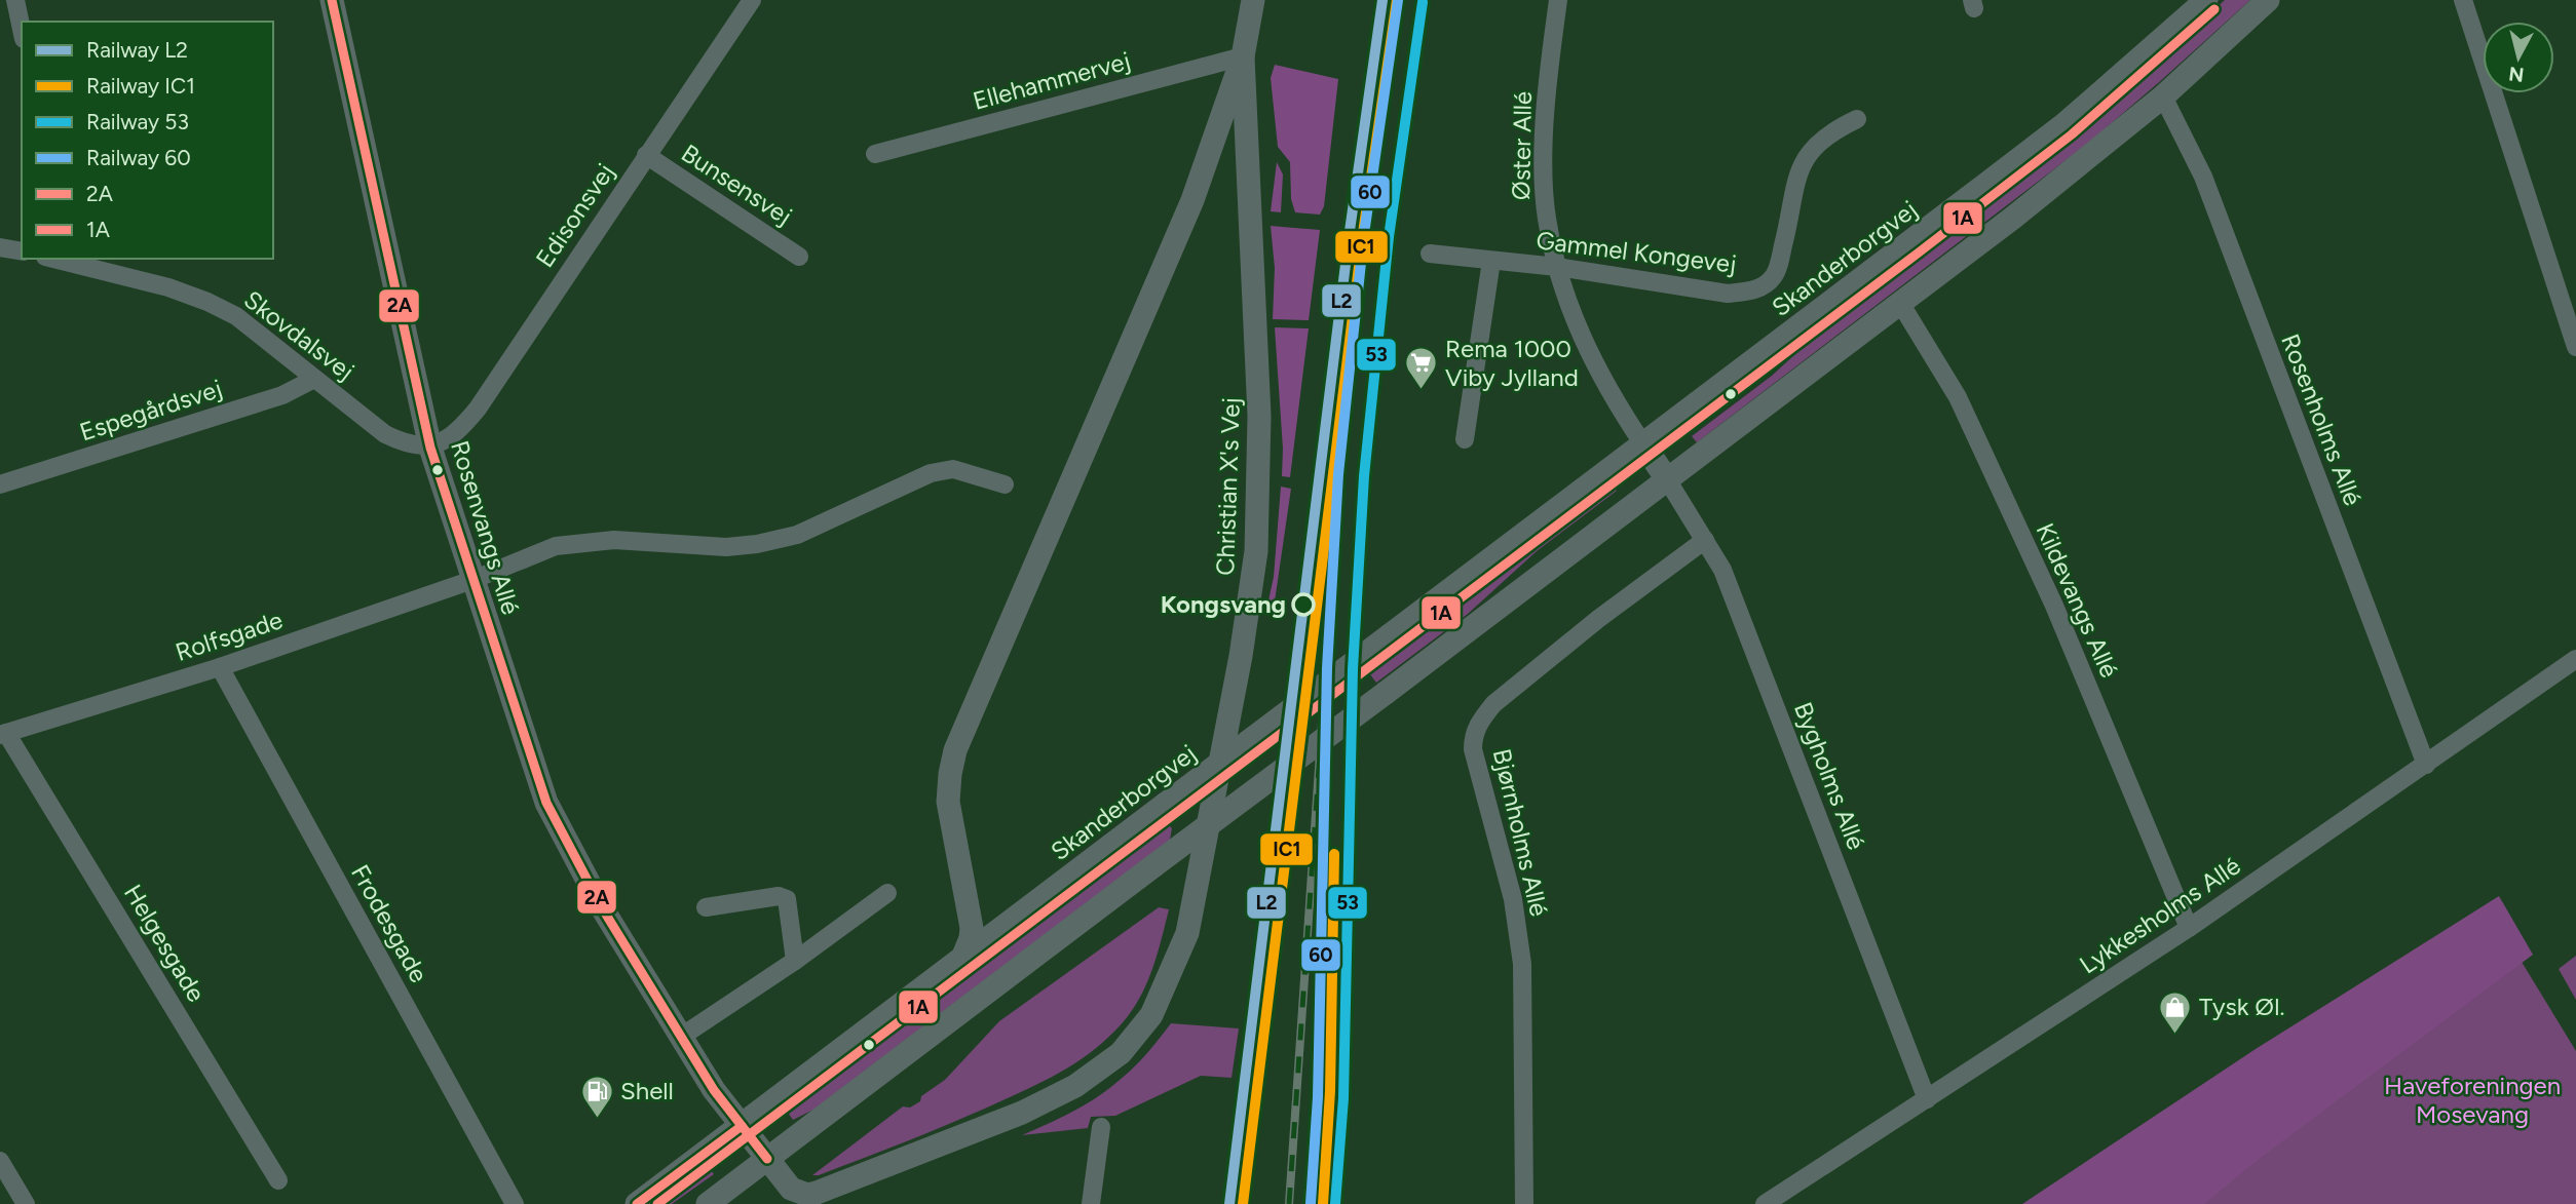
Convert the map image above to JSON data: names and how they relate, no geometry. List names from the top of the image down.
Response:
{
  "streets": {
    "street": [
      "Ellehammervej",
      "Øster Allé",
      "Bunsensvej",
      "Edisonsvej",
      "Gammel Kongevej",
      "Skanderborgvej",
      "Skovdalsvej",
      "Espegårdsvej",
      "Rosenholms Allé",
      "Christian X's Vej",
      "Rosenvangs Allé",
      "Kildevangs Allé",
      "Rolfsgade",
      "Bygholms Allé",
      "Bjørnholms Allé",
      "Lykkesholms Allé",
      "Frodesgade",
      "Helgesgade"
    ]
  },
  "crossings": [
    ["Ellehammervej", "Christian X's Vej"],
    ["Øster Allé", "Gammel Kongevej"],
    ["Øster Allé", "Skanderborgvej"],
    ["Bunsensvej", "Edisonsvej"],
    ["Edisonsvej", "Skovdalsvej"],
    ["Edisonsvej", "Rosenvangs Allé"],
    ["Skanderborgvej", "Christian X's Vej"],
    ["Skanderborgvej", "Rosenvangs Allé"],
    ["Skovdalsvej", "Espegårdsvej"],
    ["Skovdalsvej", "Rosenvangs Allé"],
    ["Rosenholms Allé", "Lykkesholms Allé"],
    ["Christian X's Vej", "Rosenvangs Allé"],
    ["Rosenvangs Allé", "Rolfsgade"],
    ["Kildevangs Allé", "Lykkesholms Allé"],
    ["Rolfsgade", "Frodesgade"],
    ["Rolfsgade", "Helgesgade"],
    ["Bygholms Allé", "Bjørnholms Allé"],
    ["Bygholms Allé", "Lykkesholms Allé"]
  ],
  "parks": ["Haveforeningen Mosevang"],
  "places": {
    "supermarket": ["Rema 1000 Viby Jylland"],
    "other": ["Kongsvang"],
    "shop": ["Tysk Øl."],
    "fuel station": ["Shell"]
  },
  "lines": [
    "rail line L2",
    "rail line IC1",
    "rail line 60",
    "transit line 2A",
    "rail line 53",
    "transit line 1A"
  ],
  "legend": [
    "Railway L2",
    "Railway IC1",
    "Railway 53",
    "Railway 60",
    "2A",
    "1A"
  ],
  "north": "bottom"
}
